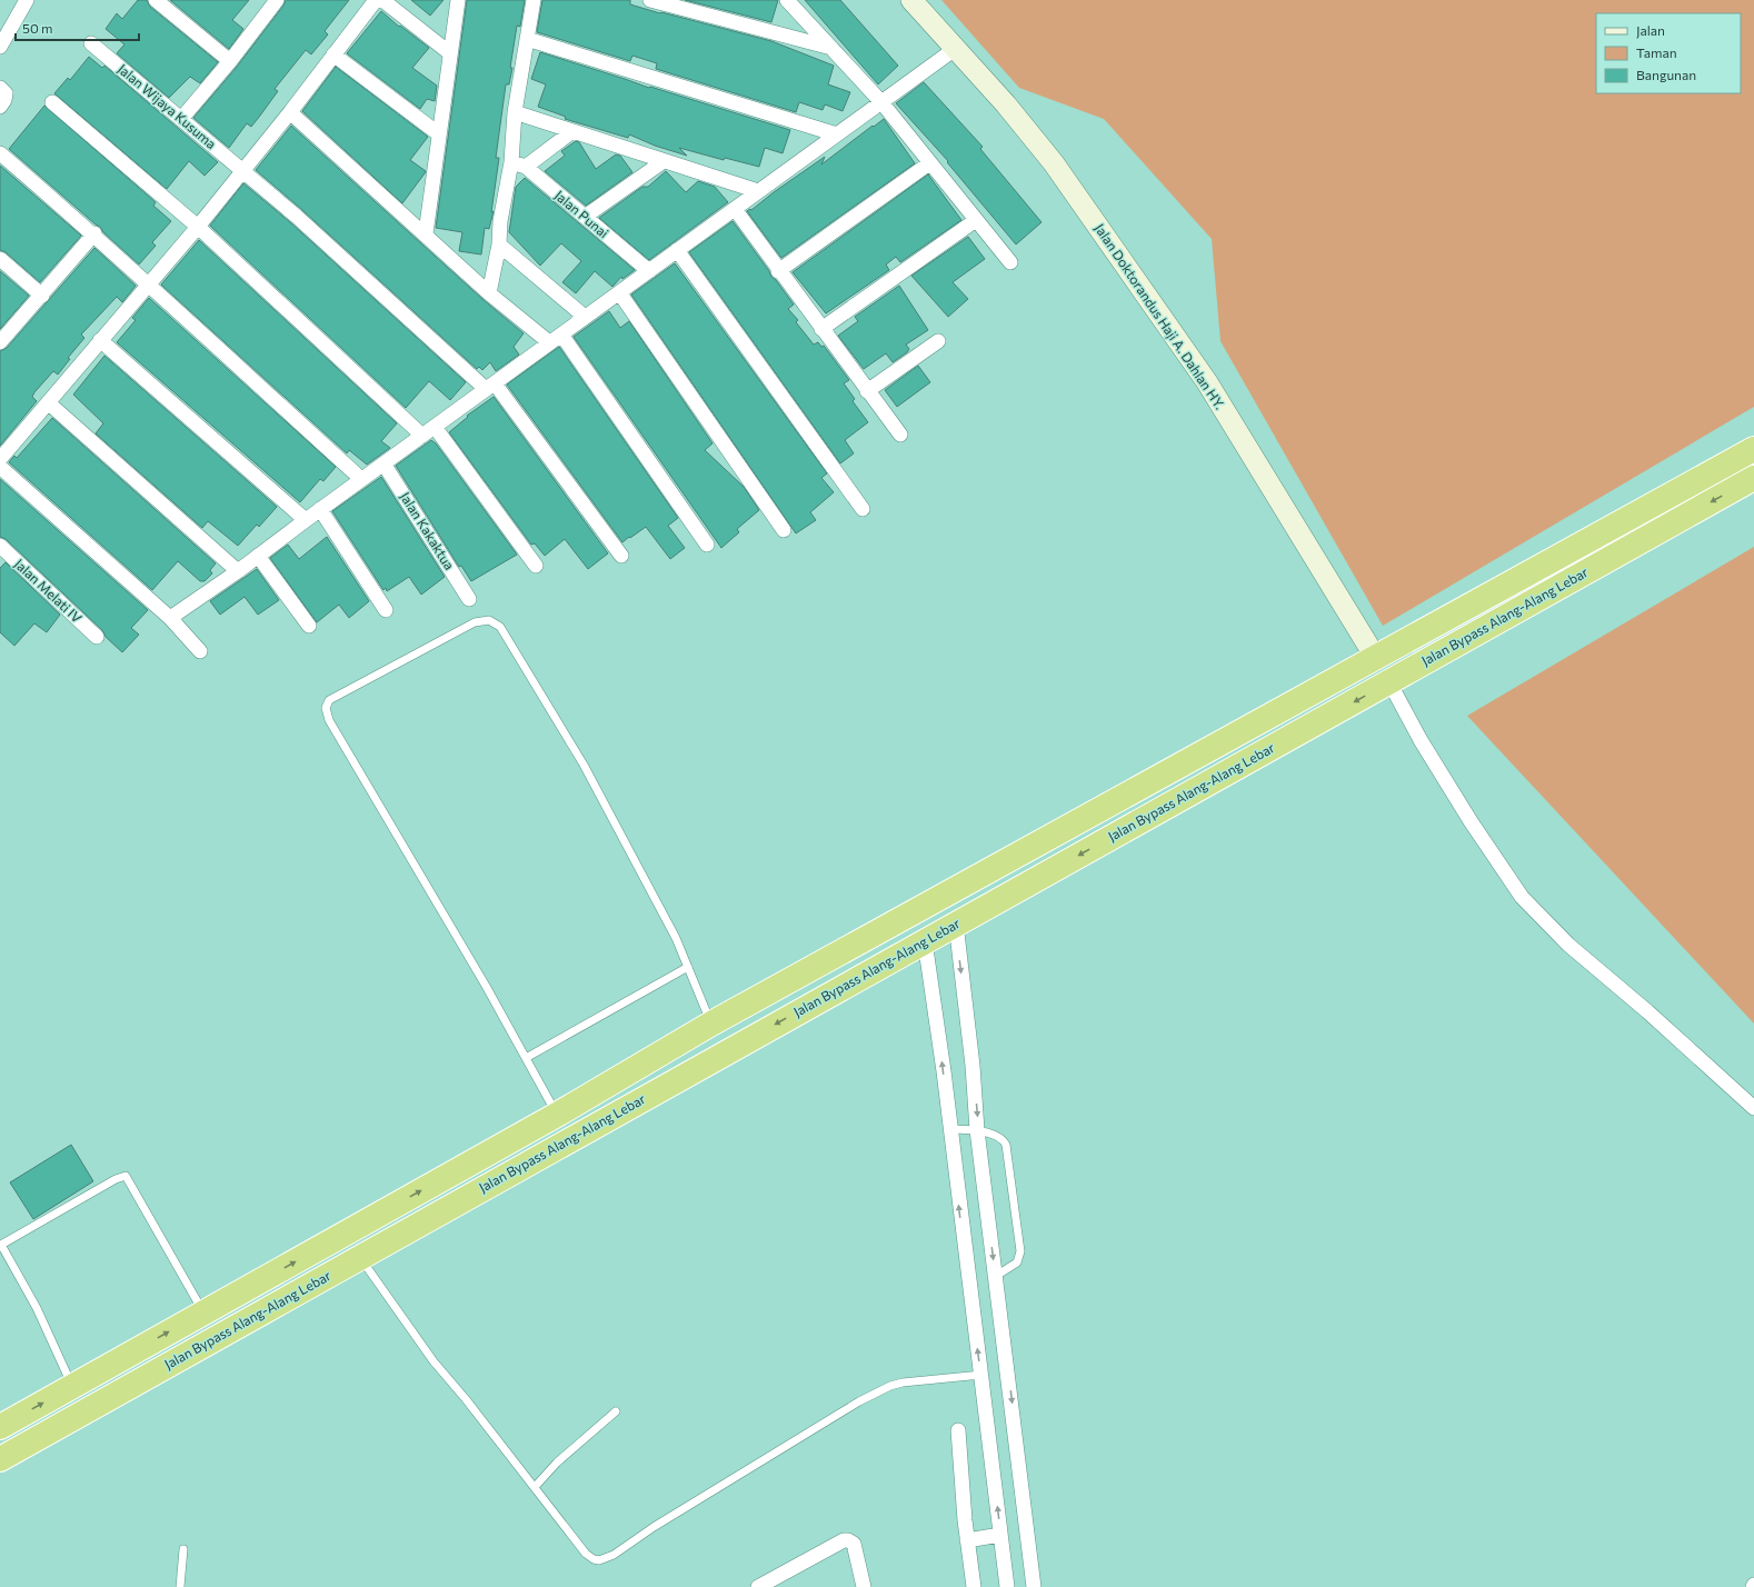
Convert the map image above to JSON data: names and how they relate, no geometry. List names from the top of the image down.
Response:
{
  "streets": {
    "highway": ["Jalan Bypass Alang-Alang Lebar"],
    "street": [
      "Jalan Wijaya Kusuma",
      "Jalan Punai",
      "Jalan Doktorandus Haji A. Dahlan HY.",
      "Jalan Kakaktua",
      "Jalan Melati IV"
    ]
  },
  "crossings": [
    ["Jalan Doktorandus Haji A. Dahlan HY.", "Jalan Bypass Alang-Alang Lebar"]
  ],
  "legend": ["Jalan", "Taman", "Bangunan"],
  "scale_bar": "50 m"
}
